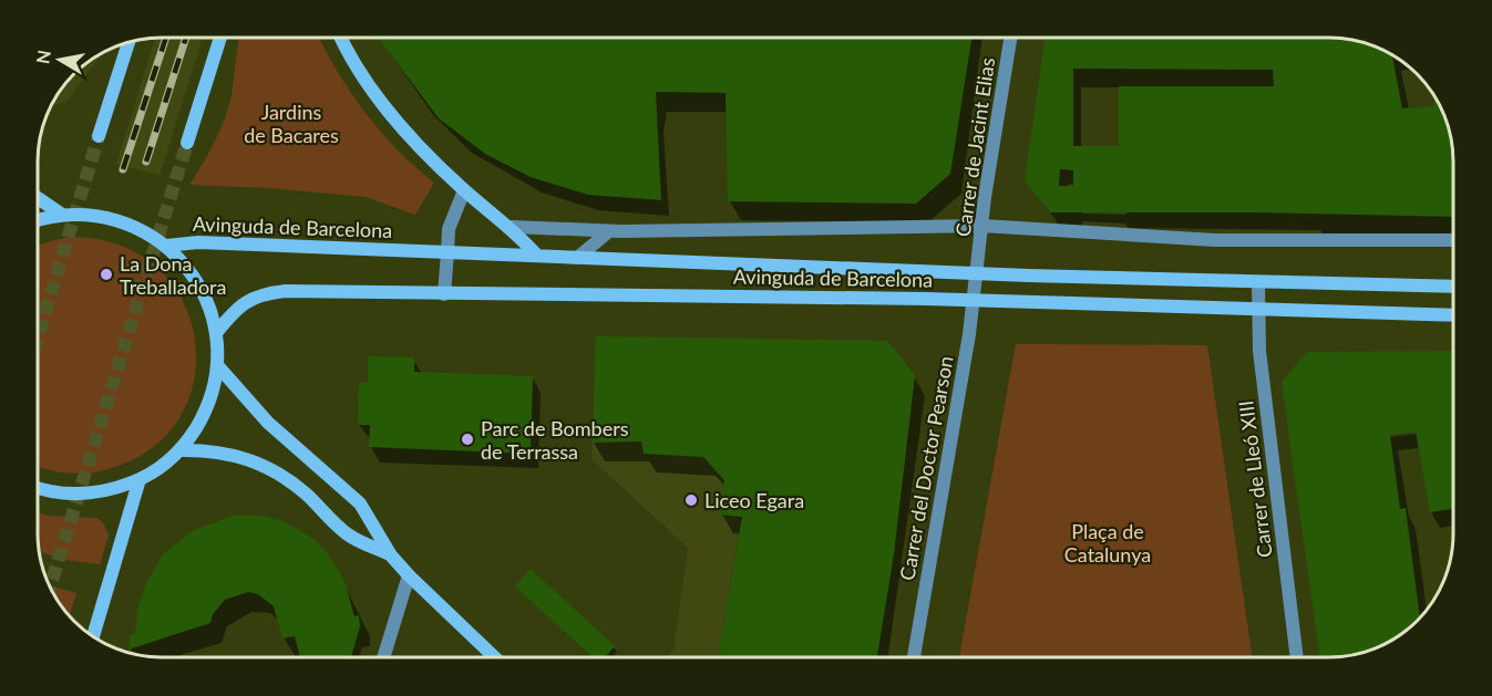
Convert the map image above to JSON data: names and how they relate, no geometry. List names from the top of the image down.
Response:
{
  "streets": {
    "street": [
      "Carrer de Jacint Elias",
      "Avinguda de Barcelona",
      "Carrer del Doctor Pearson",
      "Carrer de Lleó XIII"
    ]
  },
  "crossings": [
    ["Carrer de Jacint Elias", "Avinguda de Barcelona"],
    ["Carrer de Jacint Elias", "Carrer del Doctor Pearson"],
    ["Avinguda de Barcelona", "Carrer del Doctor Pearson"],
    ["Avinguda de Barcelona", "Carrer de Lleó XIII"]
  ],
  "parks": ["Jardins de Bacares", "Plaça de Catalunya"],
  "places": ["La Dona Treballadora", "Parc de Bombers de Terrassa", "Liceo Egara"],
  "north": "left"
}
